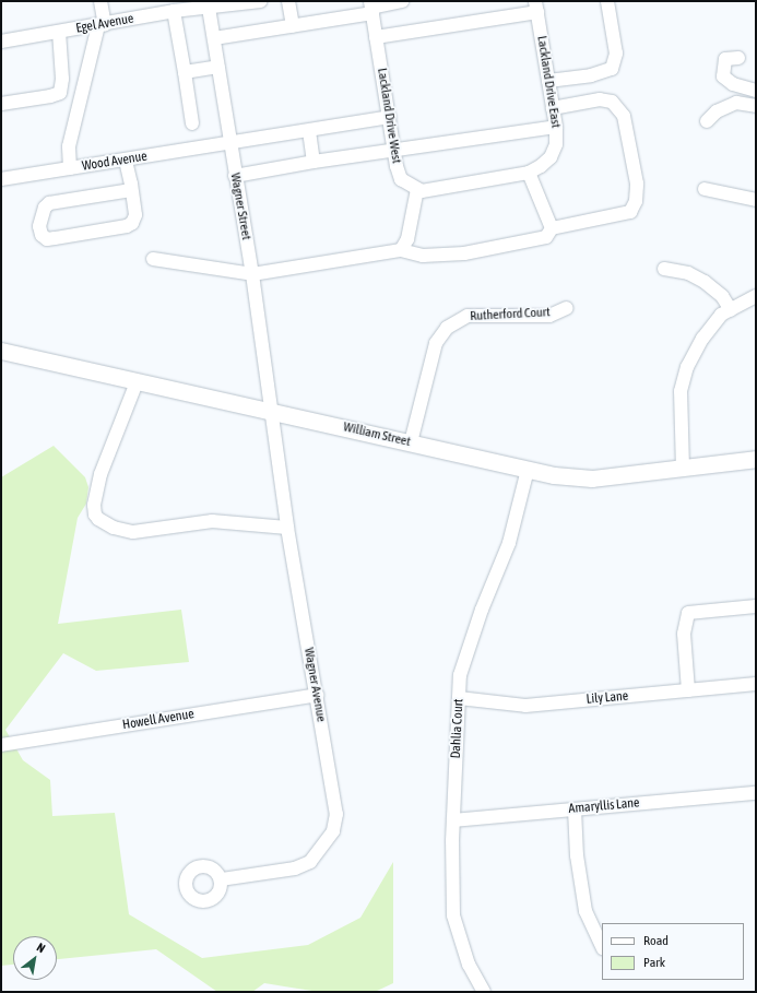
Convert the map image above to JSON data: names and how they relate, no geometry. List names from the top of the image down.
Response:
{
  "streets": {
    "main road": ["William Street"],
    "street": [
      "Egel Avenue",
      "Lackland Drive East",
      "Lackland Drive West",
      "Wood Avenue",
      "Wagner Street",
      "Rutherford Court",
      "Wagner Avenue",
      "Lily Lane",
      "Howell Avenue",
      "Dahlia Court",
      "Amaryllis Lane"
    ]
  },
  "crossings": [
    ["Egel Avenue", "Wagner Street"],
    ["Lackland Drive East", "Lackland Drive West"],
    ["Lackland Drive West", "Wood Avenue"],
    ["Wood Avenue", "Wagner Street"],
    ["Wagner Street", "William Street"],
    ["Wagner Street", "Wagner Avenue"],
    ["Rutherford Court", "William Street"],
    ["William Street", "Wagner Avenue"],
    ["William Street", "Dahlia Court"],
    ["Wagner Avenue", "Howell Avenue"],
    ["Lily Lane", "Dahlia Court"],
    ["Dahlia Court", "Amaryllis Lane"]
  ],
  "legend": ["Road", "Park"],
  "north": "top right"
}
